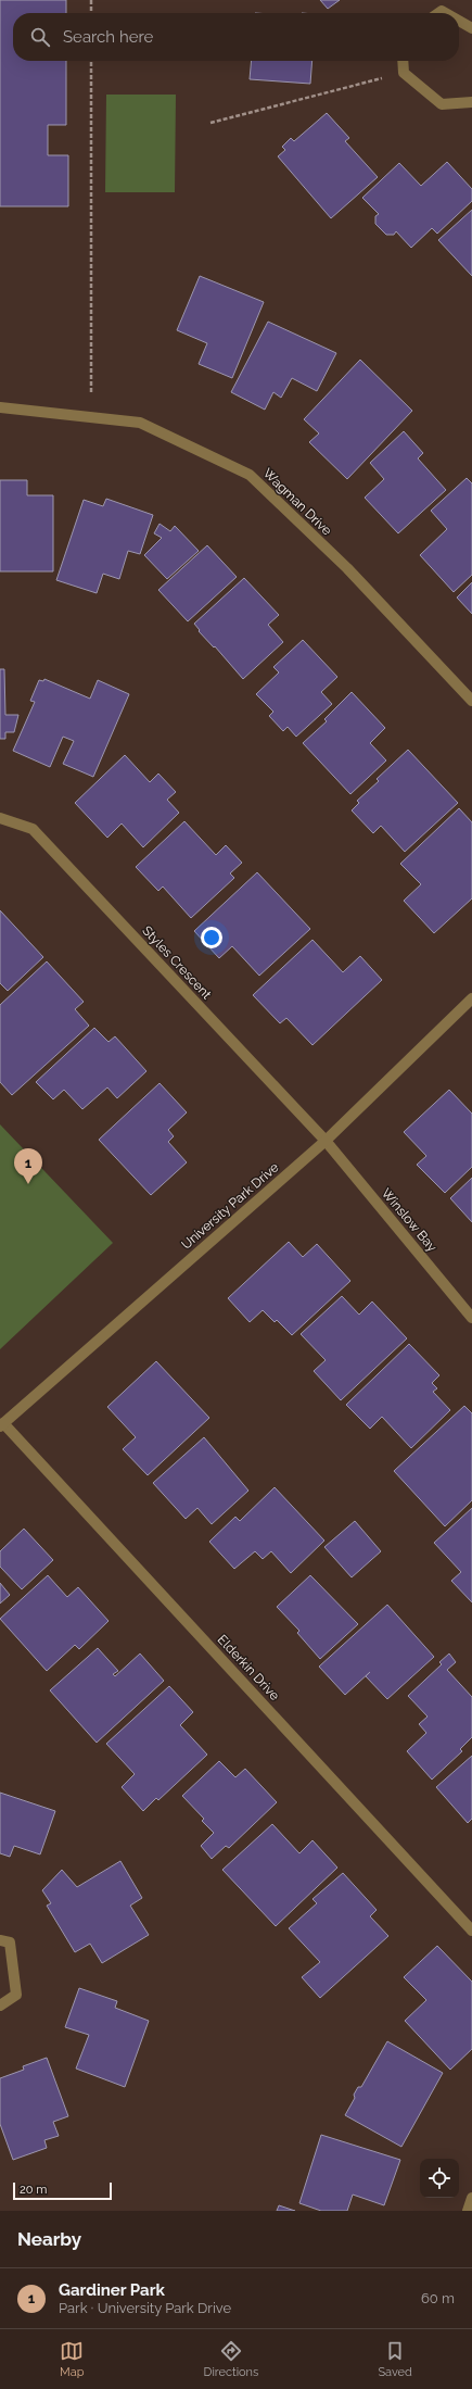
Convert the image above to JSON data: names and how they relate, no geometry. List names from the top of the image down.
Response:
{
  "streets": {
    "street": [
      "Wagman Drive",
      "Styles Crescent",
      "University Park Drive",
      "Winslow Bay",
      "Elderkin Drive"
    ]
  },
  "crossings": [
    ["Styles Crescent", "University Park Drive"],
    ["Styles Crescent", "Winslow Bay"],
    ["University Park Drive", "Winslow Bay"],
    ["University Park Drive", "Elderkin Drive"]
  ],
  "scale_bar": "20 m",
  "page": {
    "search": "Search here",
    "pins": "1",
    "scale": "20 m",
    "heading": "Nearby",
    "list": [
      {
        "mark": "1",
        "name": "Gardiner Park",
        "note": "Park · University Park Drive",
        "value": "60 m"
      }
    ],
    "nav": ["Map", "Directions", "Saved"]
  }
}
